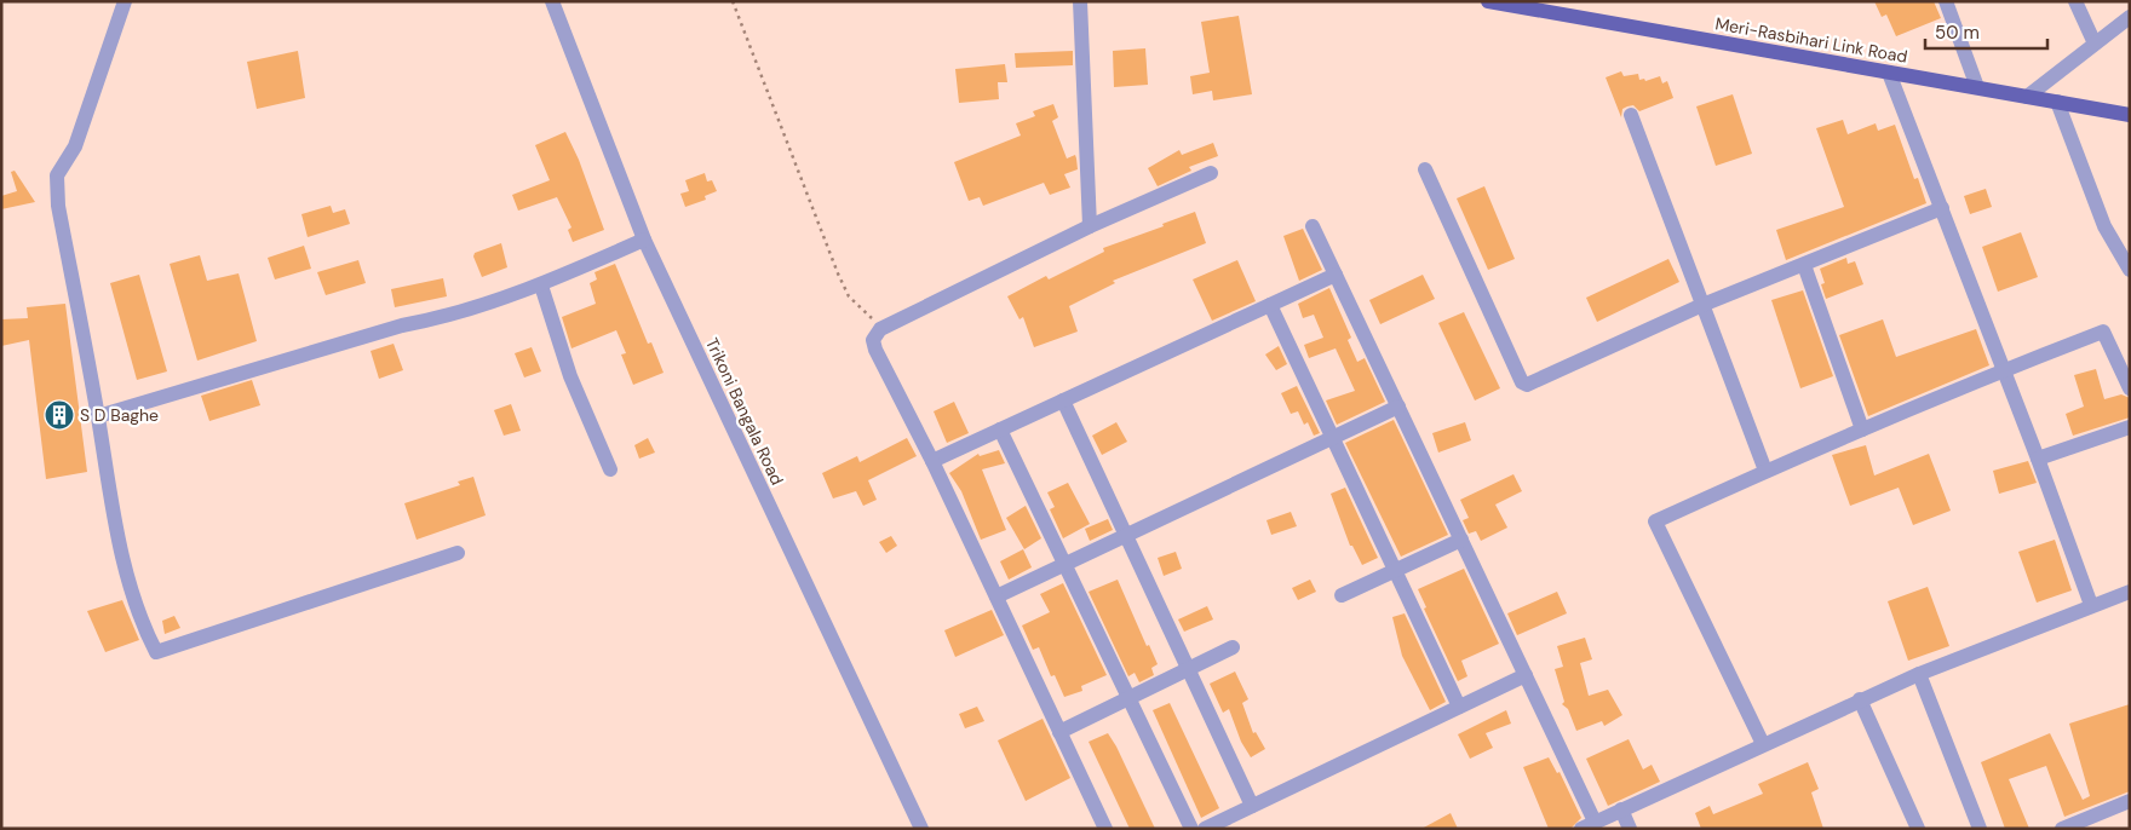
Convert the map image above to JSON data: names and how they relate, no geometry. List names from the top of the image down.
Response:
{
  "streets": {
    "main road": ["Meri-Rasbihari Link Road"],
    "street": ["Trikoni Bangala Road"]
  },
  "places": {
    "building": ["S D Baghe"]
  },
  "scale_bar": "50 m"
}
